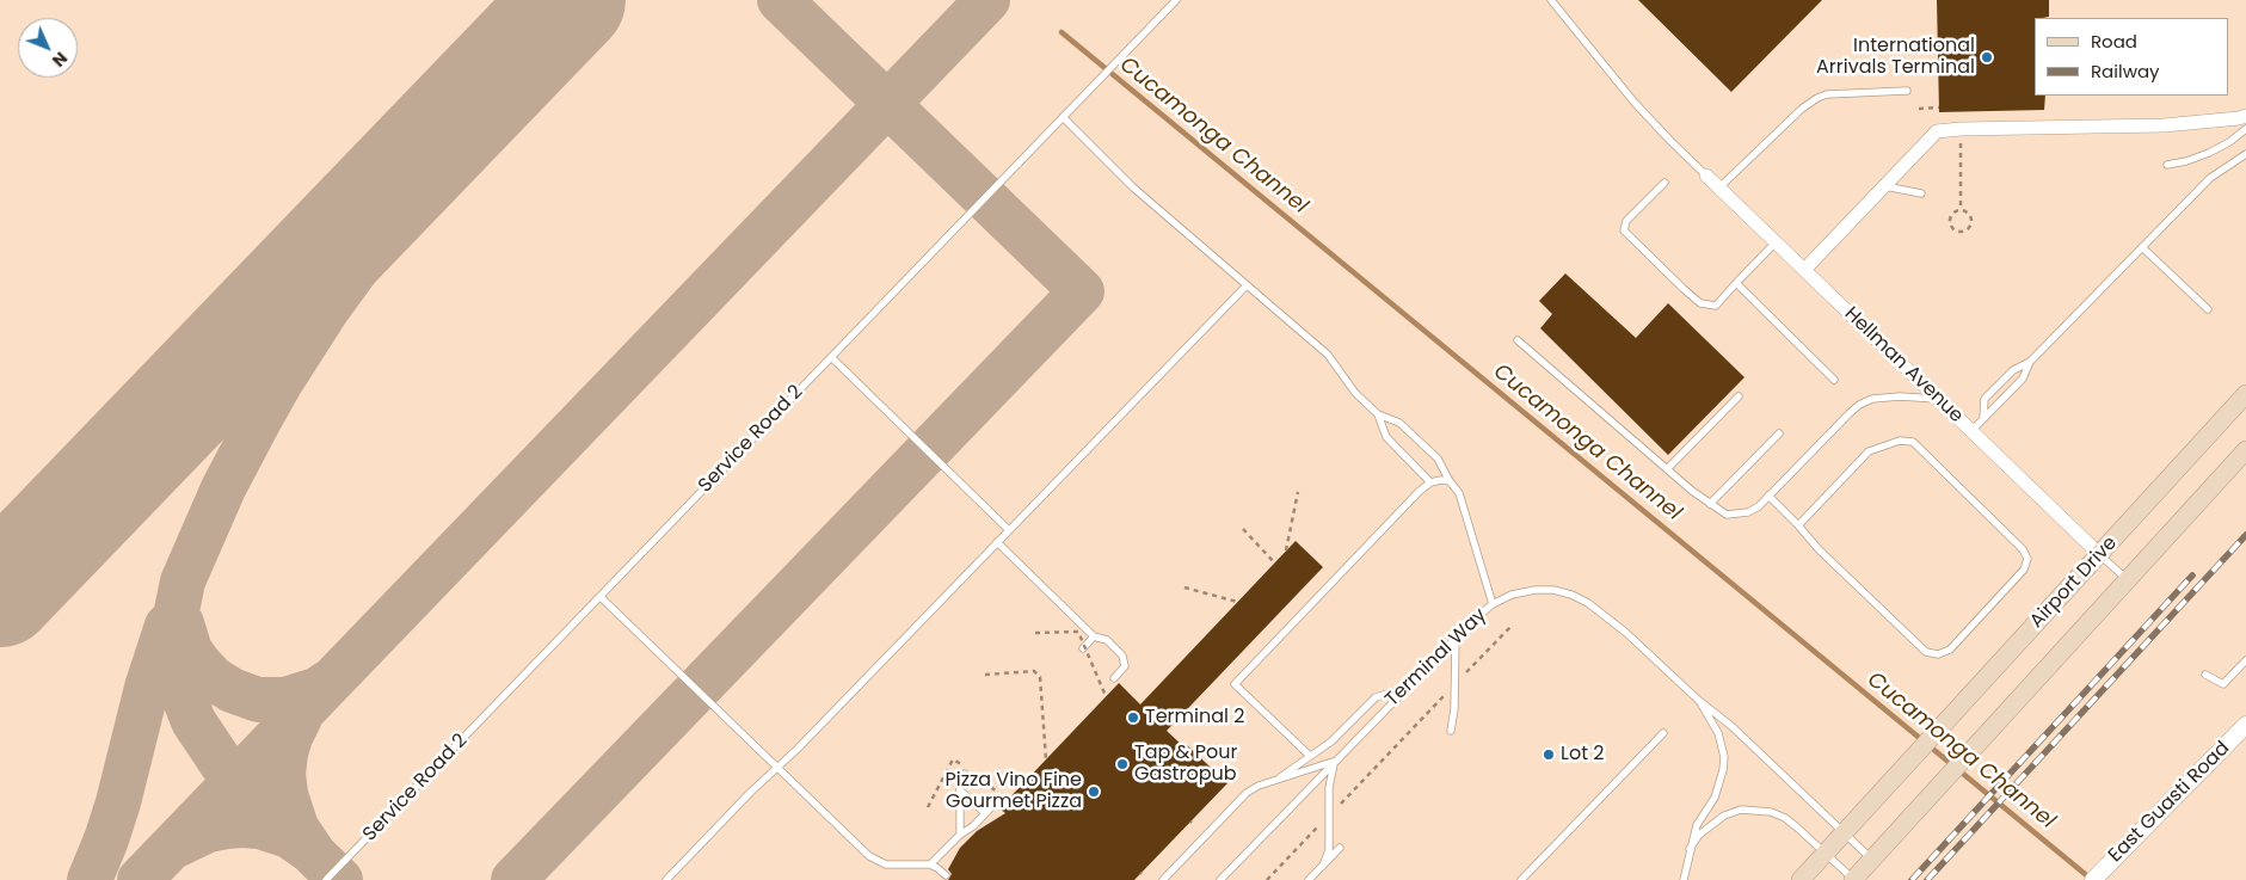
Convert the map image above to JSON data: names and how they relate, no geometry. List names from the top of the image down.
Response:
{
  "streets": {
    "main road": ["Airport Drive"],
    "street": ["Hellman Avenue", "East Guasti Road"],
    "lane": ["Service Road 2", "Terminal Way"]
  },
  "crossings": [
    ["Hellman Avenue", "Airport Drive"],
    ["Airport Drive", "Terminal Way"]
  ],
  "water": ["Cucamonga Channel"],
  "places": [
    "International Arrivals Terminal",
    "Terminal 2",
    "Lot 2",
    "Tap & Pour Gastropub",
    "Pizza Vino Fine Gourmet Pizza"
  ],
  "legend": ["Road", "Railway"],
  "north": "bottom right"
}
